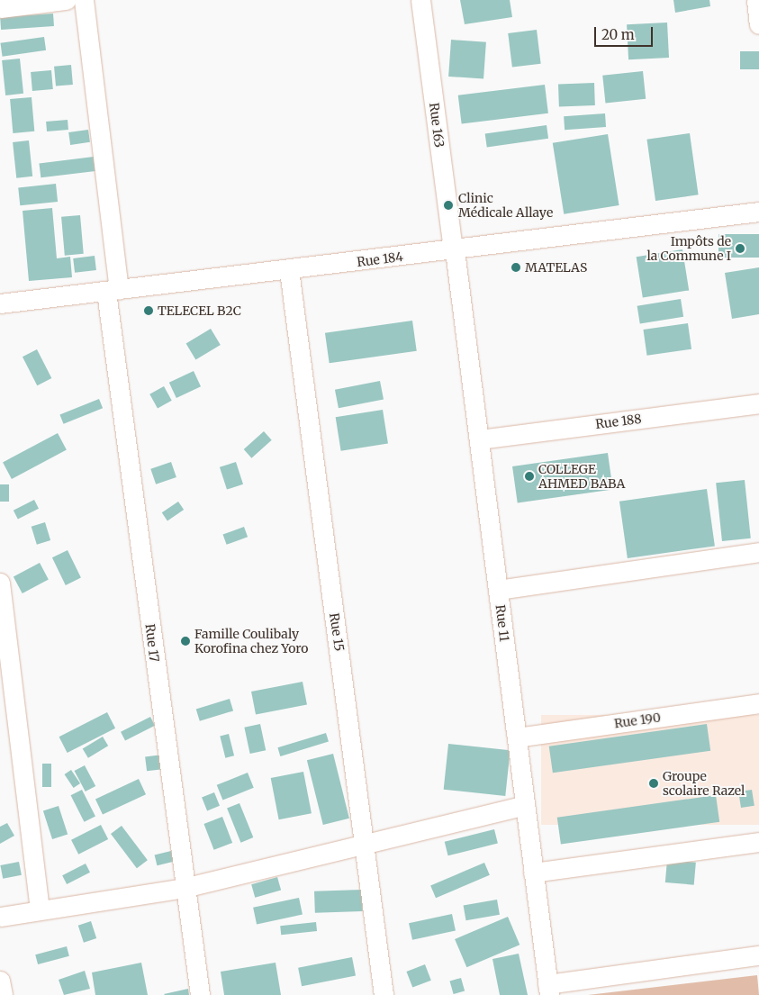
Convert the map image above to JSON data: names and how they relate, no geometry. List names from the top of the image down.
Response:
{
  "streets": {
    "street": [
      "Rue 163",
      "Rue 184",
      "Rue 188",
      "Rue 11",
      "Rue 15",
      "Rue 17",
      "Rue 190"
    ]
  },
  "crossings": [
    ["Rue 163", "Rue 184"],
    ["Rue 163", "Rue 11"],
    ["Rue 184", "Rue 11"],
    ["Rue 184", "Rue 15"],
    ["Rue 184", "Rue 17"],
    ["Rue 188", "Rue 11"],
    ["Rue 11", "Rue 190"]
  ],
  "places": [
    "Clinic Médicale Allaye",
    "Impôts de la Commune I",
    "MATELAS",
    "TELECEL B2C",
    "COLLEGE AHMED BABA",
    "Famille Coulibaly Korofina chez Yoro",
    "Groupe scolaire Razel"
  ],
  "scale_bar": "20 m"
}
